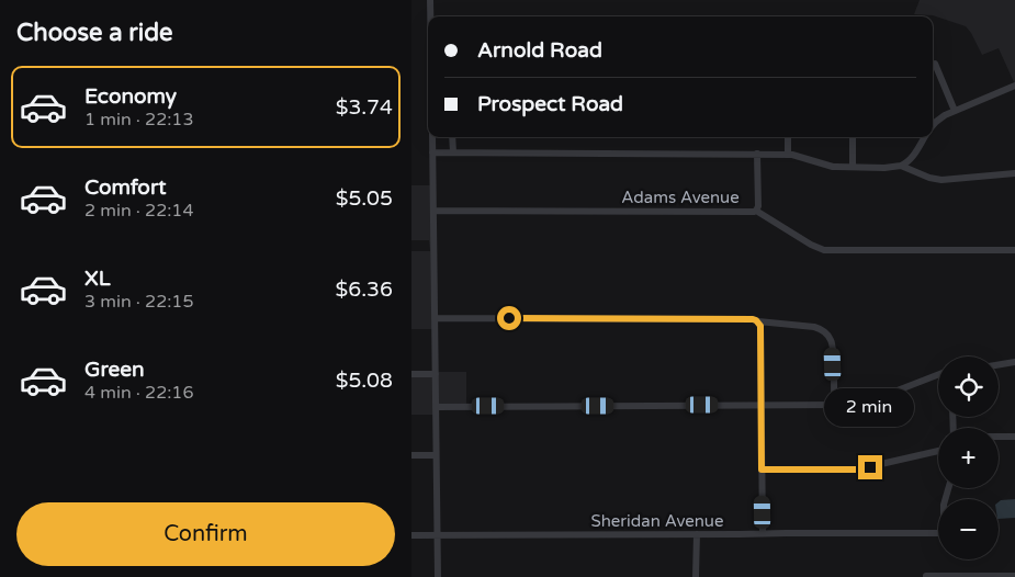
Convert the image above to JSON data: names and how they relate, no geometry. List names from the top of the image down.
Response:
{
  "streets": {
    "street": ["Adams Avenue", "Sheridan Avenue"]
  },
  "page": {
    "heading": "Choose a ride",
    "banner": ["Arnold Road", "Prospect Road"],
    "list": [
      {
        "name": "Economy",
        "note": "1 min · 22:13",
        "value": "$3.74"
      },
      {
        "name": "Comfort",
        "note": "2 min · 22:14",
        "value": "$5.05"
      },
      {
        "name": "XL",
        "note": "3 min · 22:15",
        "value": "$6.36"
      },
      {
        "name": "Green",
        "note": "4 min · 22:16",
        "value": "$5.08"
      }
    ],
    "map_buttons": ["+", "−"],
    "bubble": "2 min",
    "buttons": "Confirm"
  }
}
